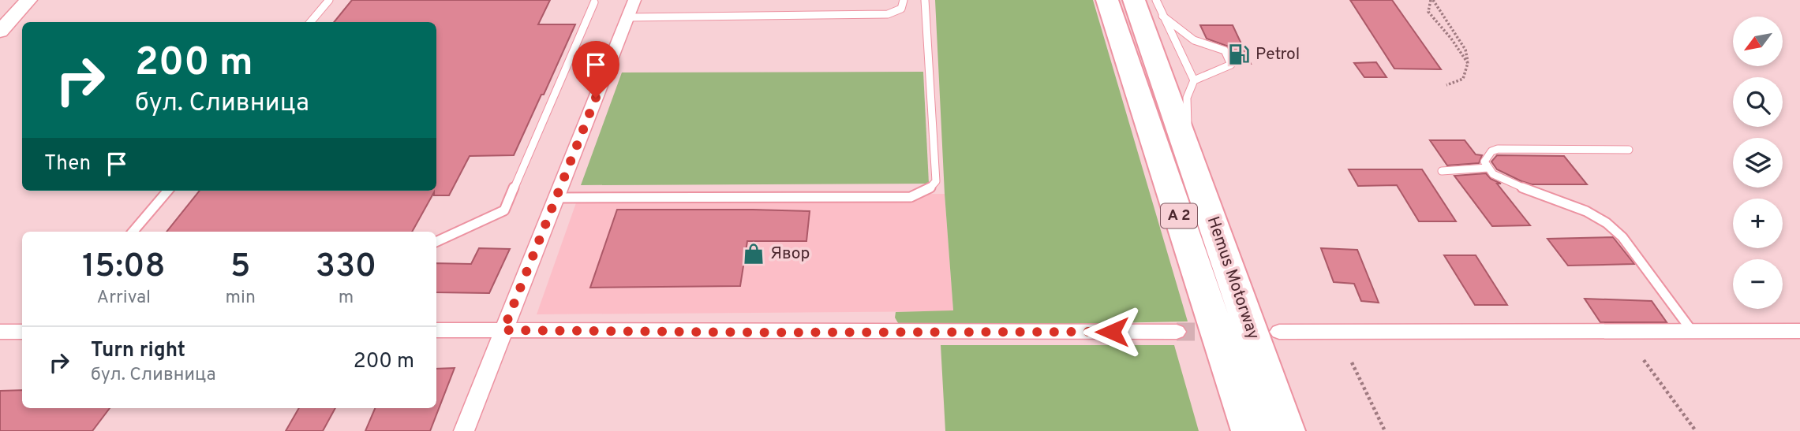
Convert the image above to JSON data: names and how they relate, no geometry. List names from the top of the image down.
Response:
{
  "streets": {
    "highway": ["A 2", "Hemus Motorway"]
  },
  "places": {
    "fuel station": ["Petrol"],
    "shop": ["Явор"]
  },
  "north": "bottom left",
  "page": {
    "map_buttons": ["+", "−"],
    "turn": ["200 m", "бул. Сливница"],
    "then": "Then",
    "eta": [
      "15:08",
      "Arrival",
      "5",
      "min",
      "330",
      "m"
    ],
    "list": [
      {
        "name": "Turn right",
        "note": "бул. Сливница",
        "value": "200 m"
      }
    ]
  }
}
